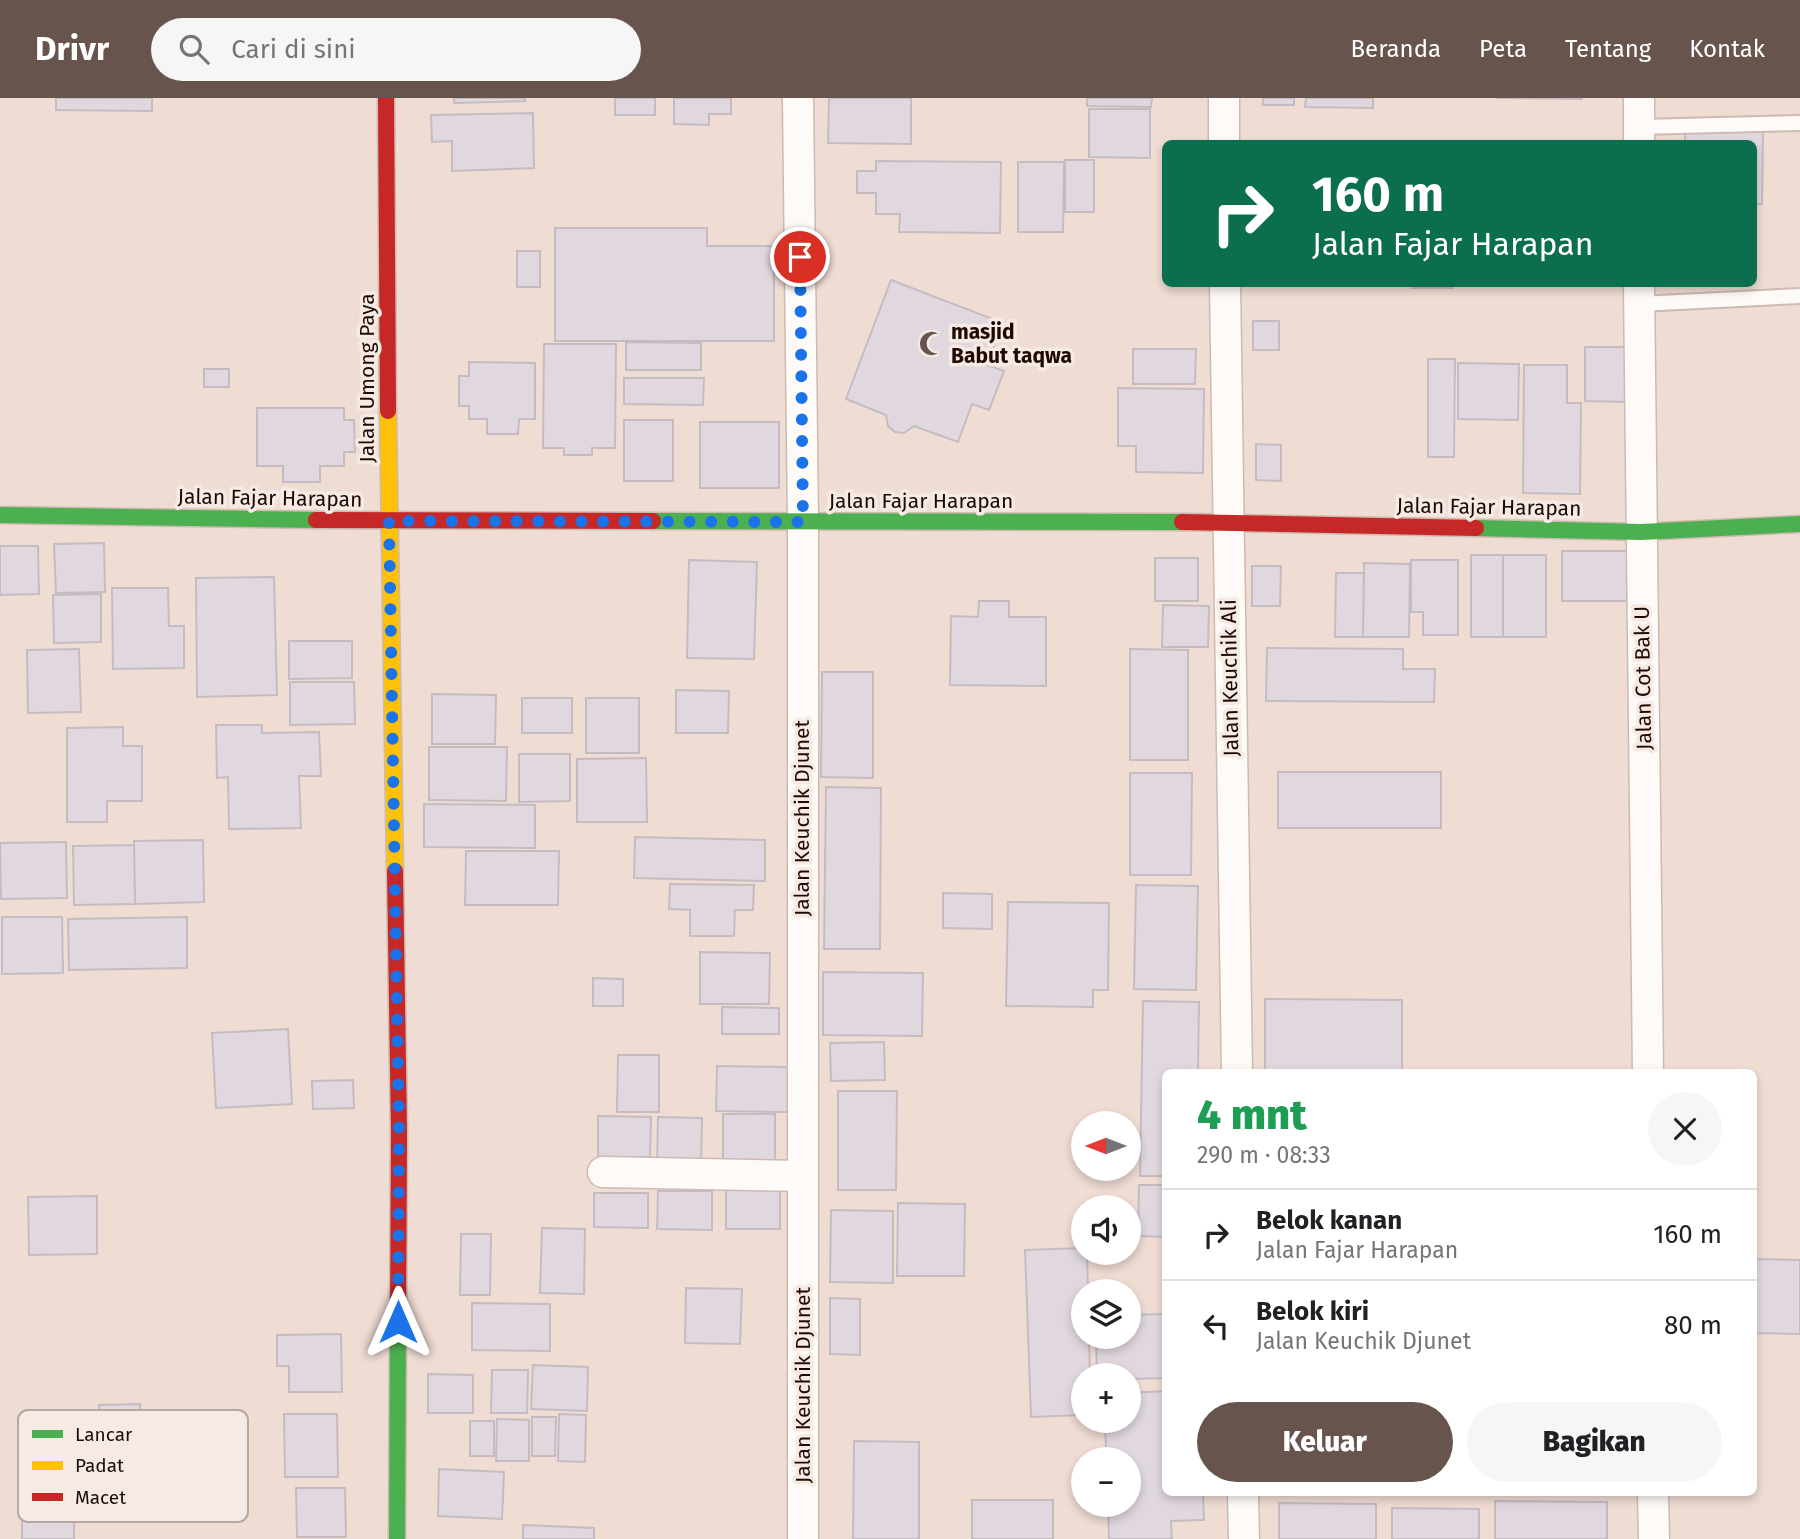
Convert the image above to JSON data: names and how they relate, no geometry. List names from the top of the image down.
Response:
{
  "streets": {
    "street": [
      "Jalan Umong Paya",
      "Jalan Fajar Harapan",
      "Jalan Keuchik Ali",
      "Jalan Cot Bak U",
      "Jalan Keuchik Djunet"
    ]
  },
  "crossings": [
    ["Jalan Umong Paya", "Jalan Fajar Harapan"],
    ["Jalan Fajar Harapan", "Jalan Keuchik Ali"],
    ["Jalan Fajar Harapan", "Jalan Cot Bak U"],
    ["Jalan Fajar Harapan", "Jalan Keuchik Djunet"]
  ],
  "places": {
    "mosque": ["masjid Babut taqwa"]
  },
  "legend": ["Lancar", "Padat", "Macet"],
  "north": "left",
  "page": {
    "header": "Drivr",
    "search": "Cari di sini",
    "nav": [
      "Beranda",
      "Peta",
      "Tentang",
      "Kontak"
    ],
    "turn": ["160 m", "Jalan Fajar Harapan"],
    "heading": ["4 mnt", "290 m · 08:33"],
    "map_buttons": ["+", "−"],
    "list": [
      {
        "name": "Belok kanan",
        "note": "Jalan Fajar Harapan",
        "value": "160 m"
      },
      {
        "name": "Belok kiri",
        "note": "Jalan Keuchik Djunet",
        "value": "80 m"
      }
    ],
    "buttons": ["Keluar", "Bagikan"]
  }
}
